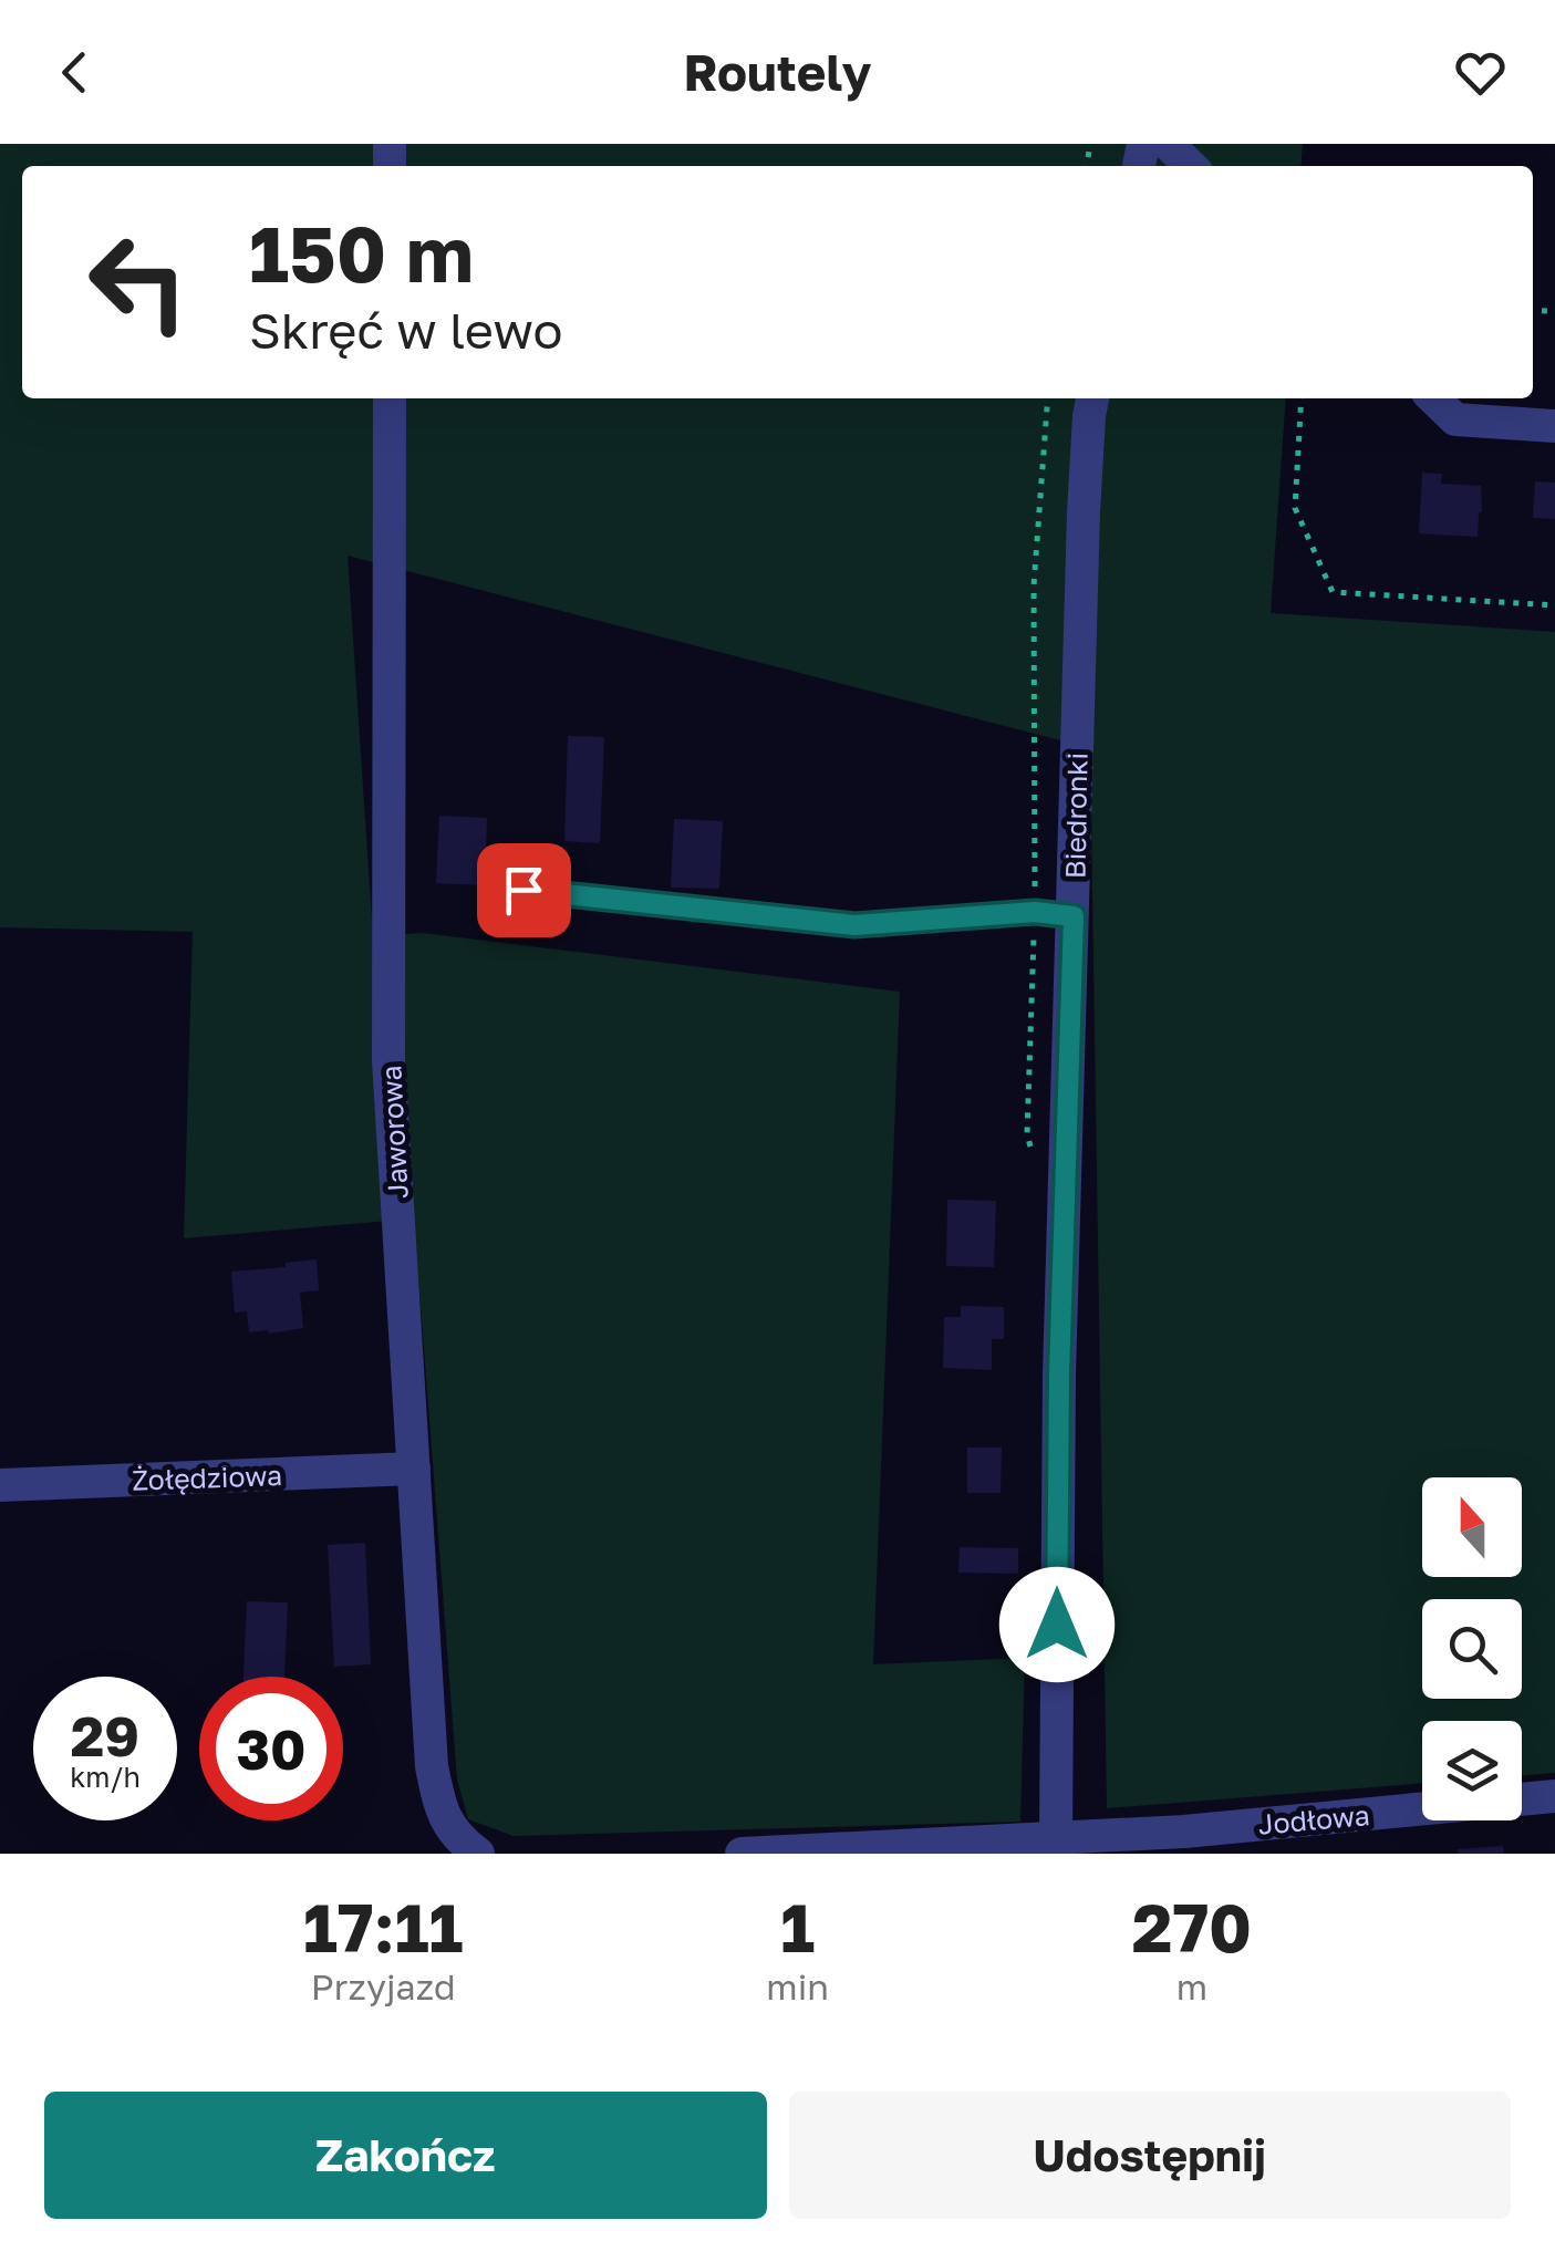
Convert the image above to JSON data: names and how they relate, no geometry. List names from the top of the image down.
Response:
{
  "streets": {
    "street": [
      "Biedronki",
      "Jaworowa",
      "Żołędziowa",
      "Jodłowa"
    ]
  },
  "crossings": [
    ["Biedronki", "Jodłowa"],
    ["Jaworowa", "Żołędziowa"]
  ],
  "north": "top",
  "page": {
    "header": "Routely",
    "turn": ["150 m", "Skręć w lewo"],
    "speed": "29 km/h",
    "limit": "30",
    "eta": [
      "17:11",
      "Przyjazd",
      "1",
      "min",
      "270",
      "m"
    ],
    "buttons": ["Zakończ", "Udostępnij"]
  }
}
